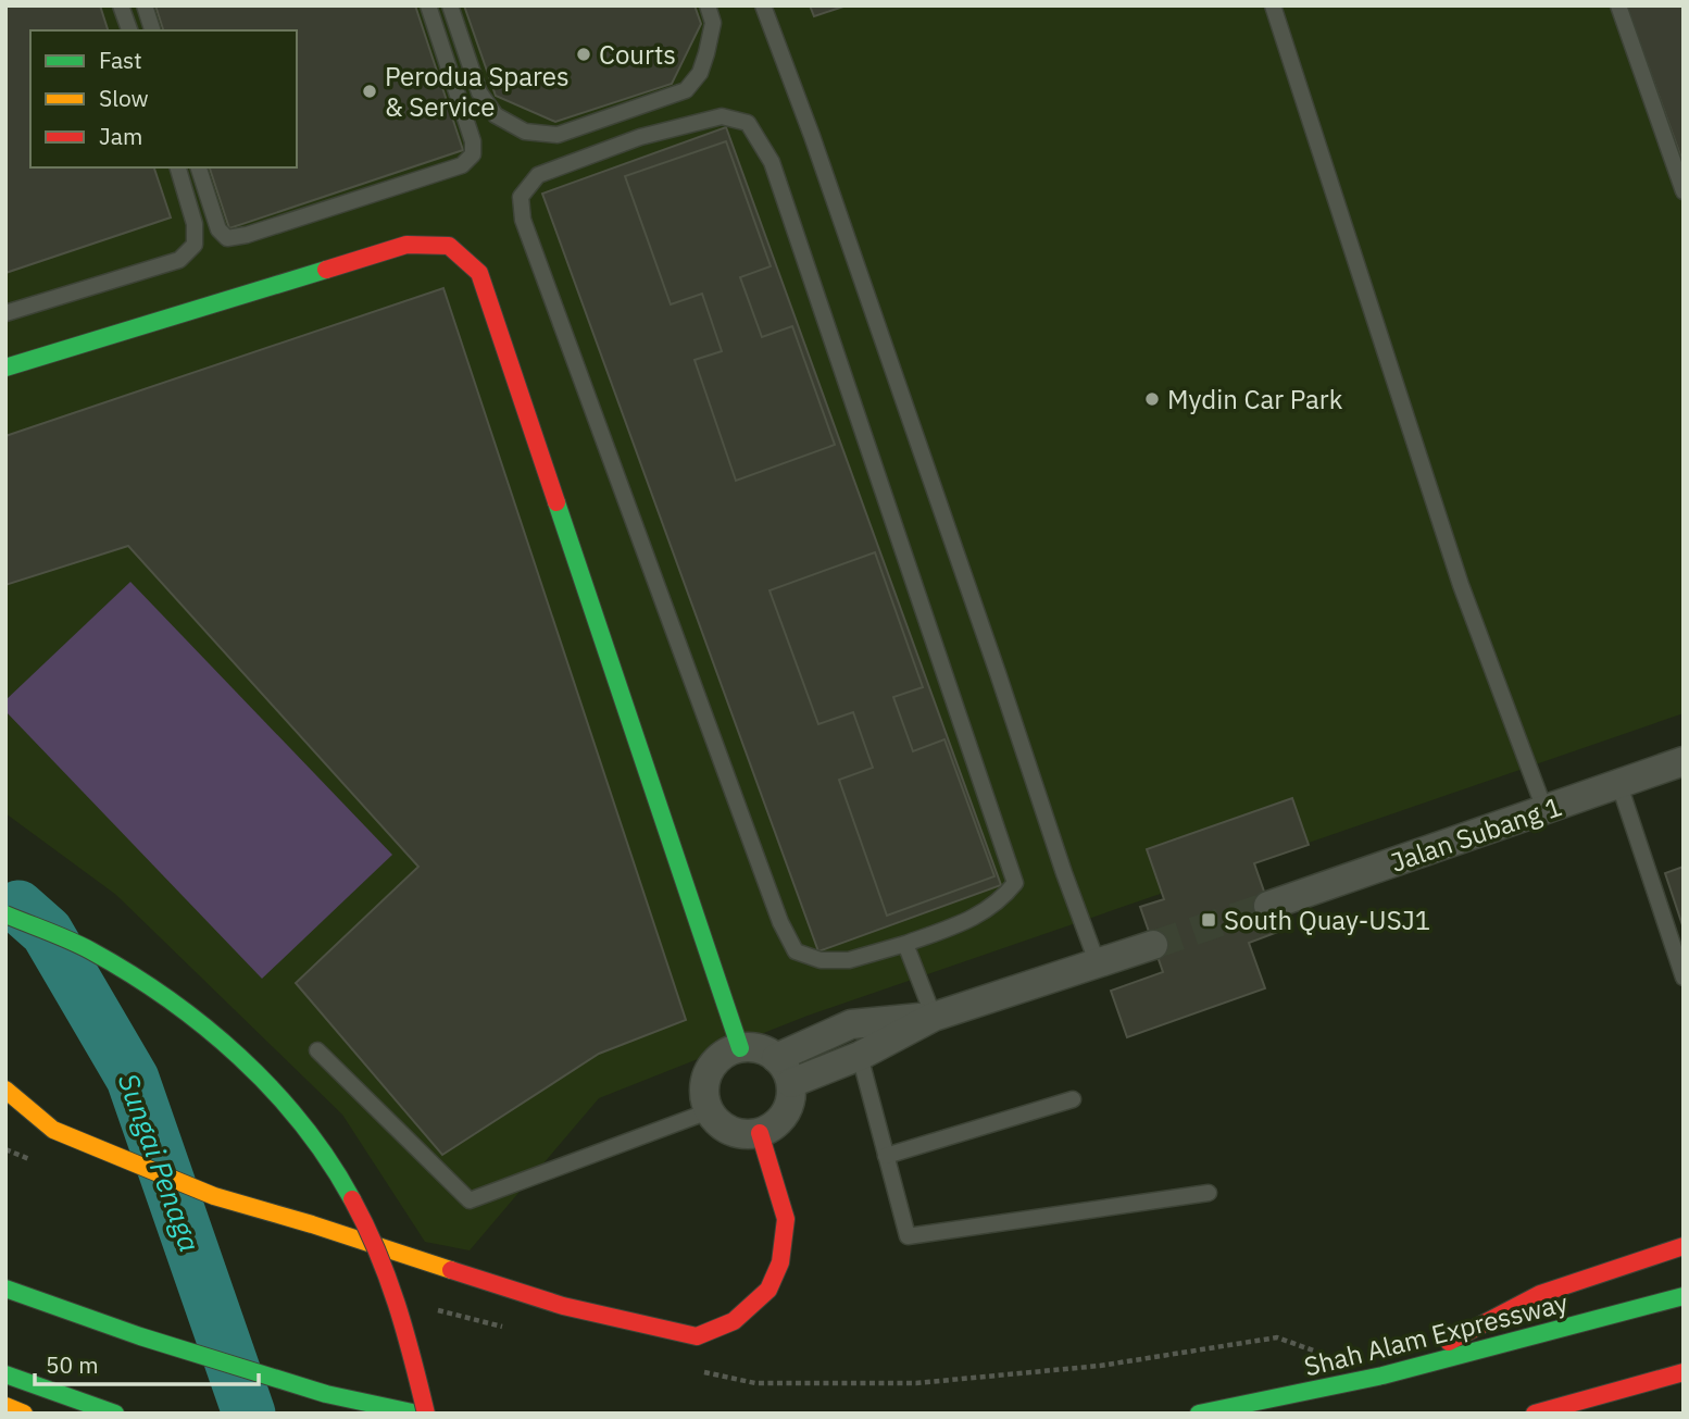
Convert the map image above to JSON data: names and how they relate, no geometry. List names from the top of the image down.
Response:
{
  "streets": {
    "highway": ["Shah Alam Expressway"],
    "street": ["Jalan Subang 1"]
  },
  "water": ["Sungai Penaga"],
  "places": {
    "other": ["Courts", "Perodua Spares & Service", "Mydin Car Park"],
    "transit": ["South Quay-USJ1"]
  },
  "legend": ["Fast", "Slow", "Jam"],
  "scale_bar": "50 m"
}
